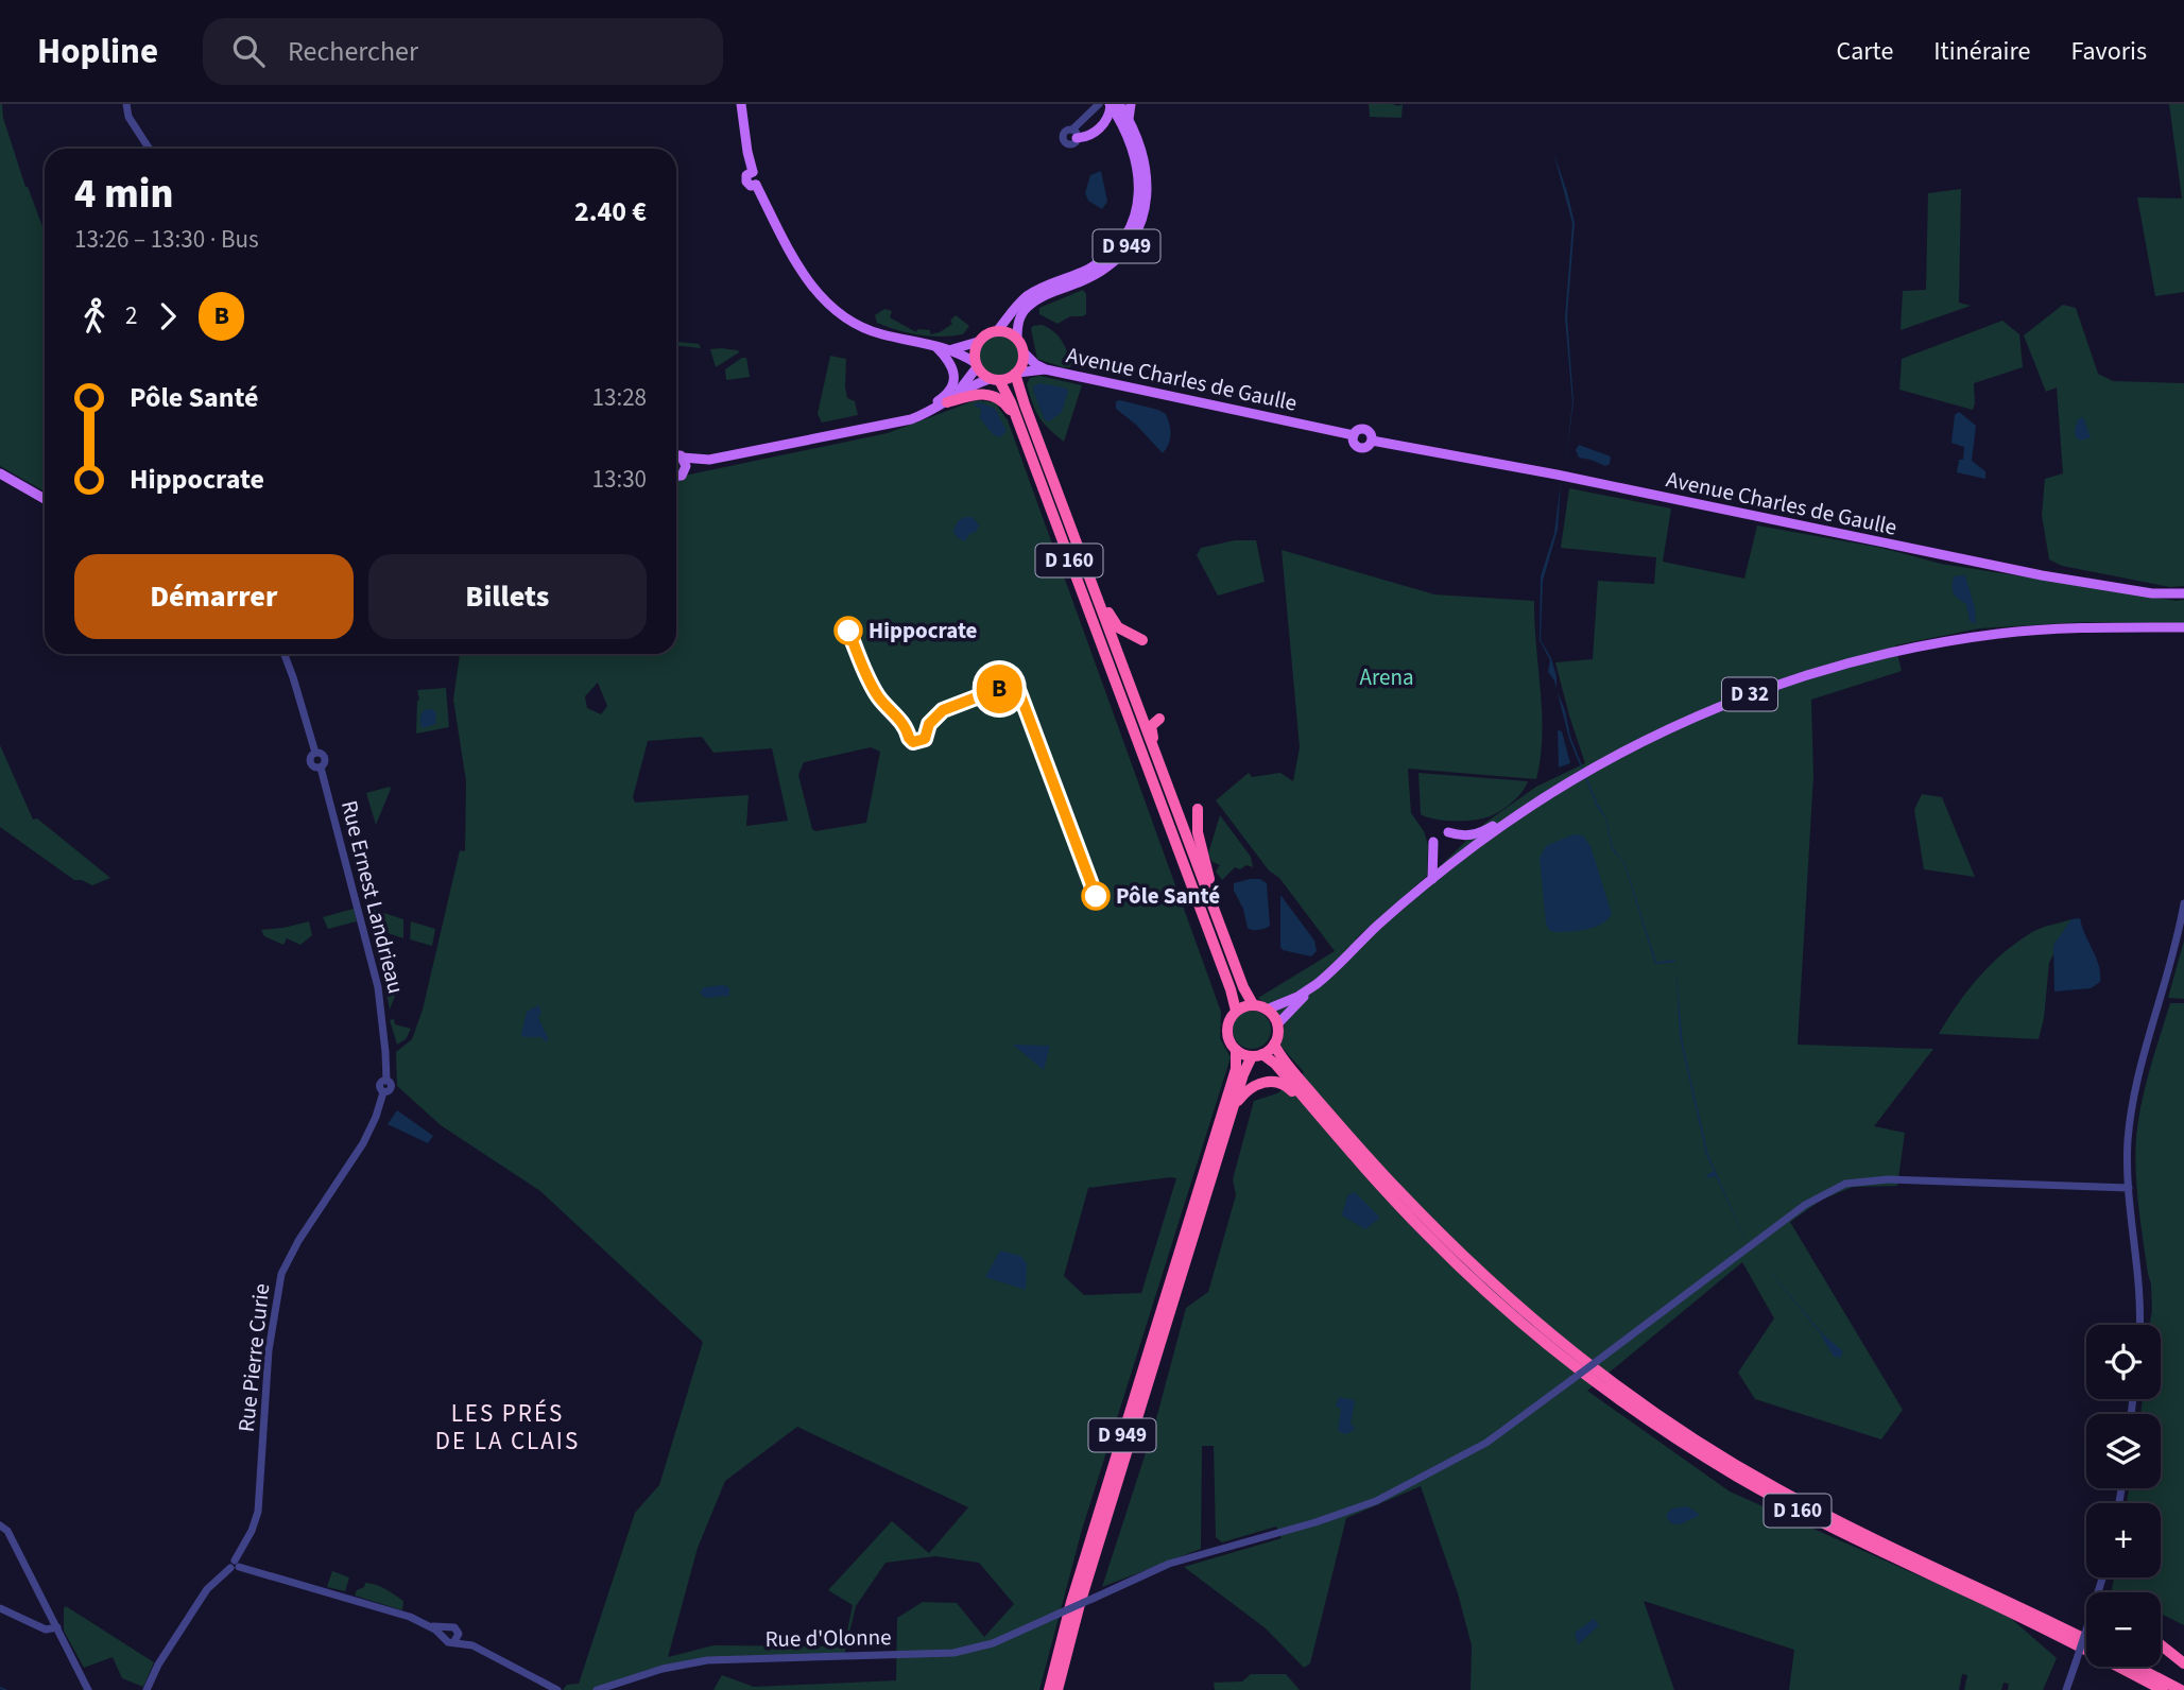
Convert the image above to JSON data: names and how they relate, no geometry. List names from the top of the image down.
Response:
{
  "streets": {
    "highway": ["D 949", "D 160"],
    "main road": ["Avenue Charles de Gaulle", "D 32"],
    "street": ["Rue Ernest Landrieau", "Rue Pierre Curie", "Rue d'Olonne"]
  },
  "crossings": [
    ["D 949", "D 160"],
    ["D 949", "D 32"],
    ["D 160", "D 32"],
    ["Rue Ernest Landrieau", "Rue Pierre Curie"]
  ],
  "districts": ["LES PRÉS DE LA CLAIS"],
  "parks": ["Arena"],
  "places": ["Hippocrate", "Pôle Santé"],
  "lines": ["bus line B"],
  "page": {
    "header": "Hopline",
    "search": "Rechercher",
    "nav": ["Carte", "Itinéraire", "Favoris"],
    "on_map": "B",
    "heading": ["4 min", "13:26 – 13:30 · Bus", "2.40 €"],
    "legs": ["2", "B"],
    "list": [
      {
        "name": "Pôle Santé",
        "value": "13:28"
      },
      {
        "name": "Hippocrate",
        "value": "13:30"
      }
    ],
    "buttons": ["Démarrer", "Billets"],
    "map_buttons": ["+", "−"]
  }
}
